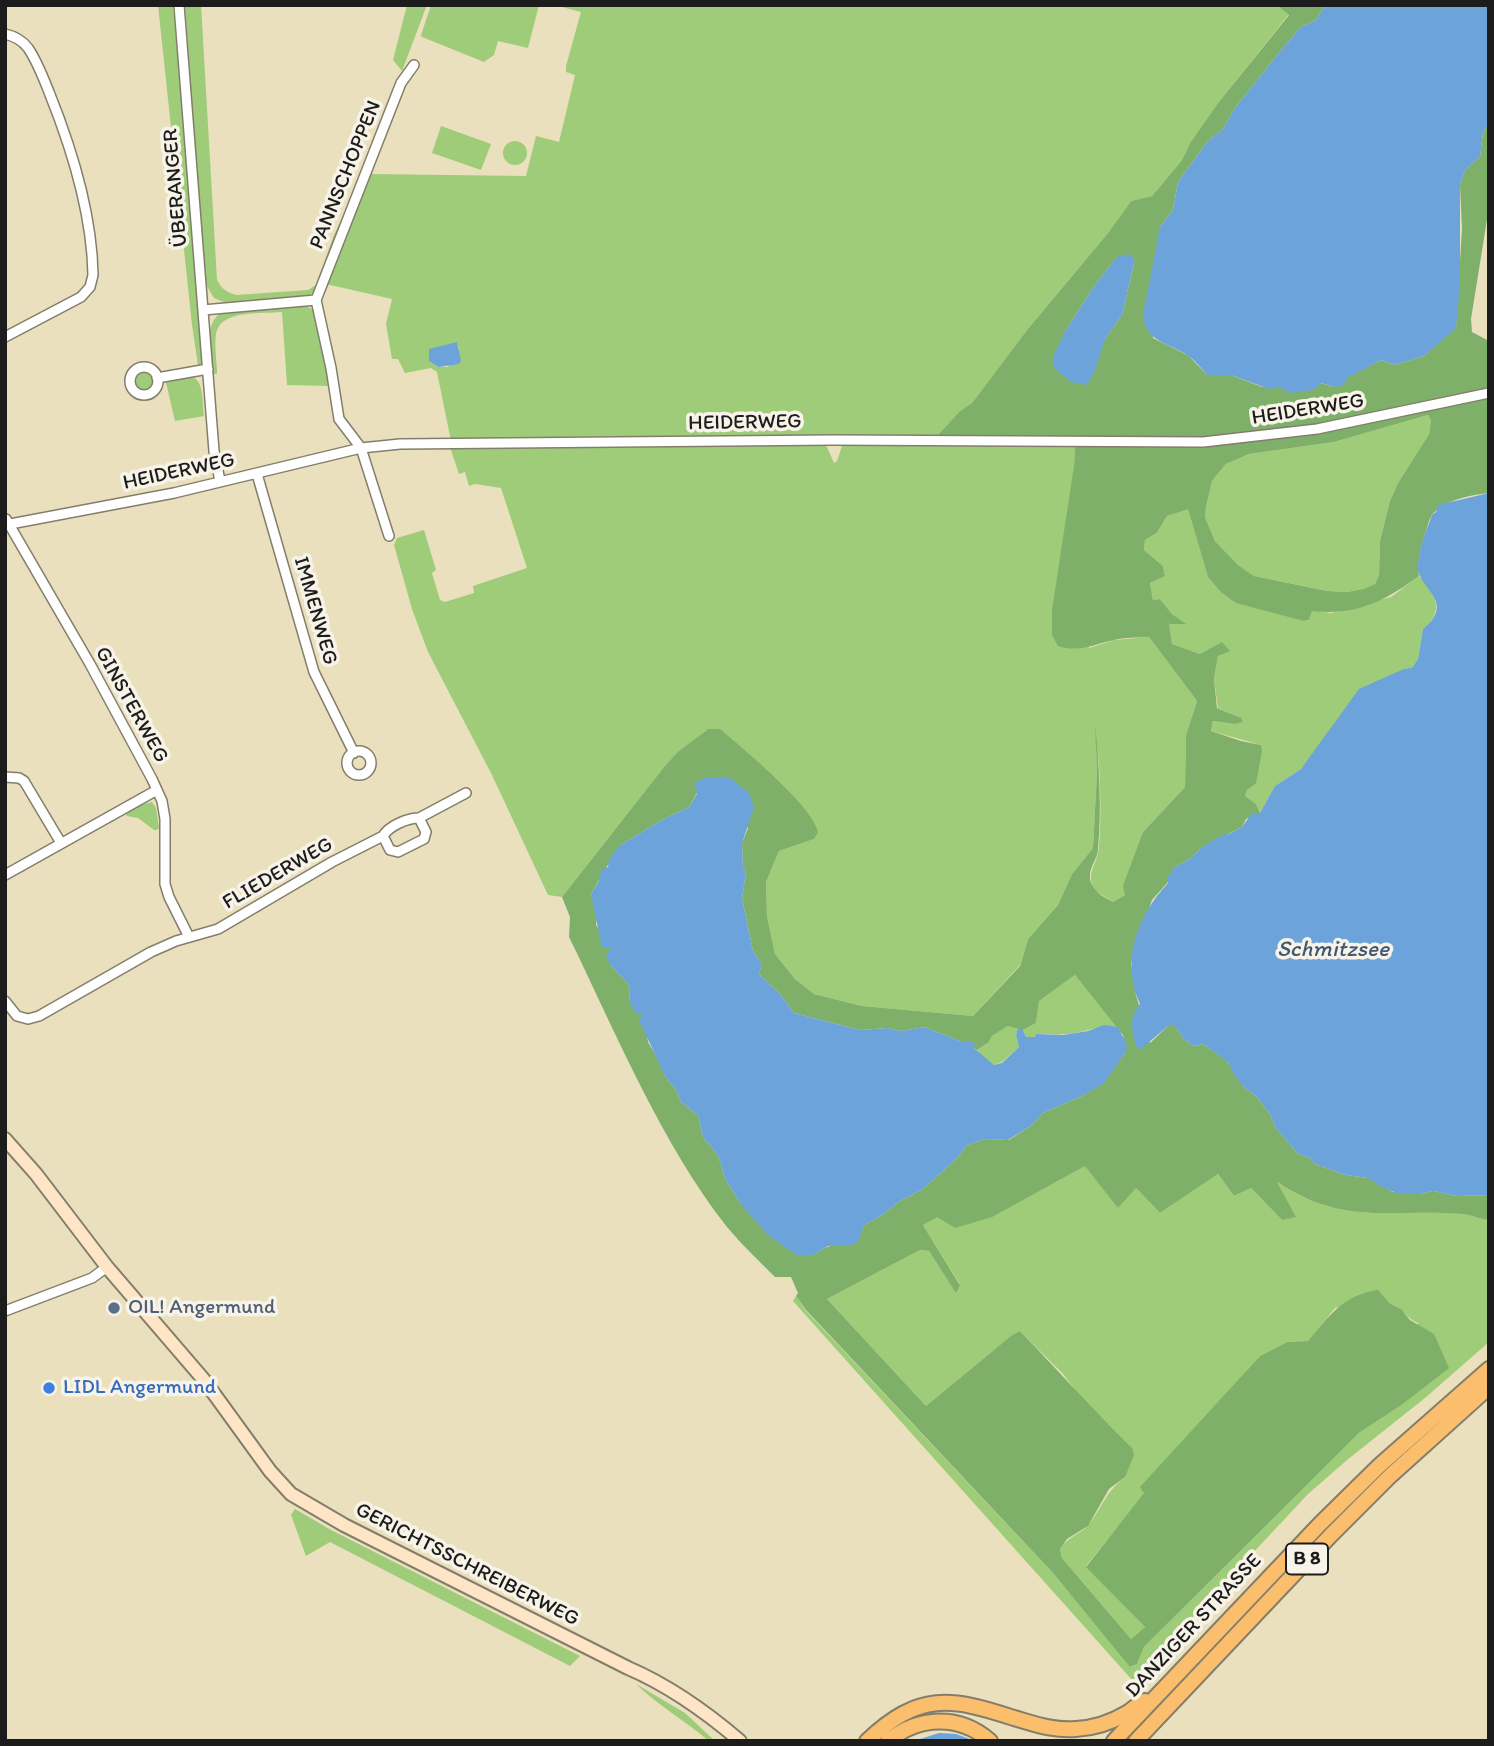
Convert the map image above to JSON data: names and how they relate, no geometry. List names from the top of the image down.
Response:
{
  "streets": {
    "highway": ["B 8", "DANZIGER STRASSE"],
    "main road": ["GERICHTSSCHREIBERWEG"],
    "street": [
      "PANNSCHOPPEN",
      "ÜBERANGER",
      "HEIDERWEG",
      "IMMENWEG",
      "GINSTERWEG",
      "FLIEDERWEG"
    ]
  },
  "crossings": [
    ["ÜBERANGER", "HEIDERWEG"],
    ["HEIDERWEG", "IMMENWEG"],
    ["HEIDERWEG", "GINSTERWEG"]
  ],
  "water": ["Schmitzsee"],
  "places": ["OIL! Angermund", "LIDL Angermund"]
}
